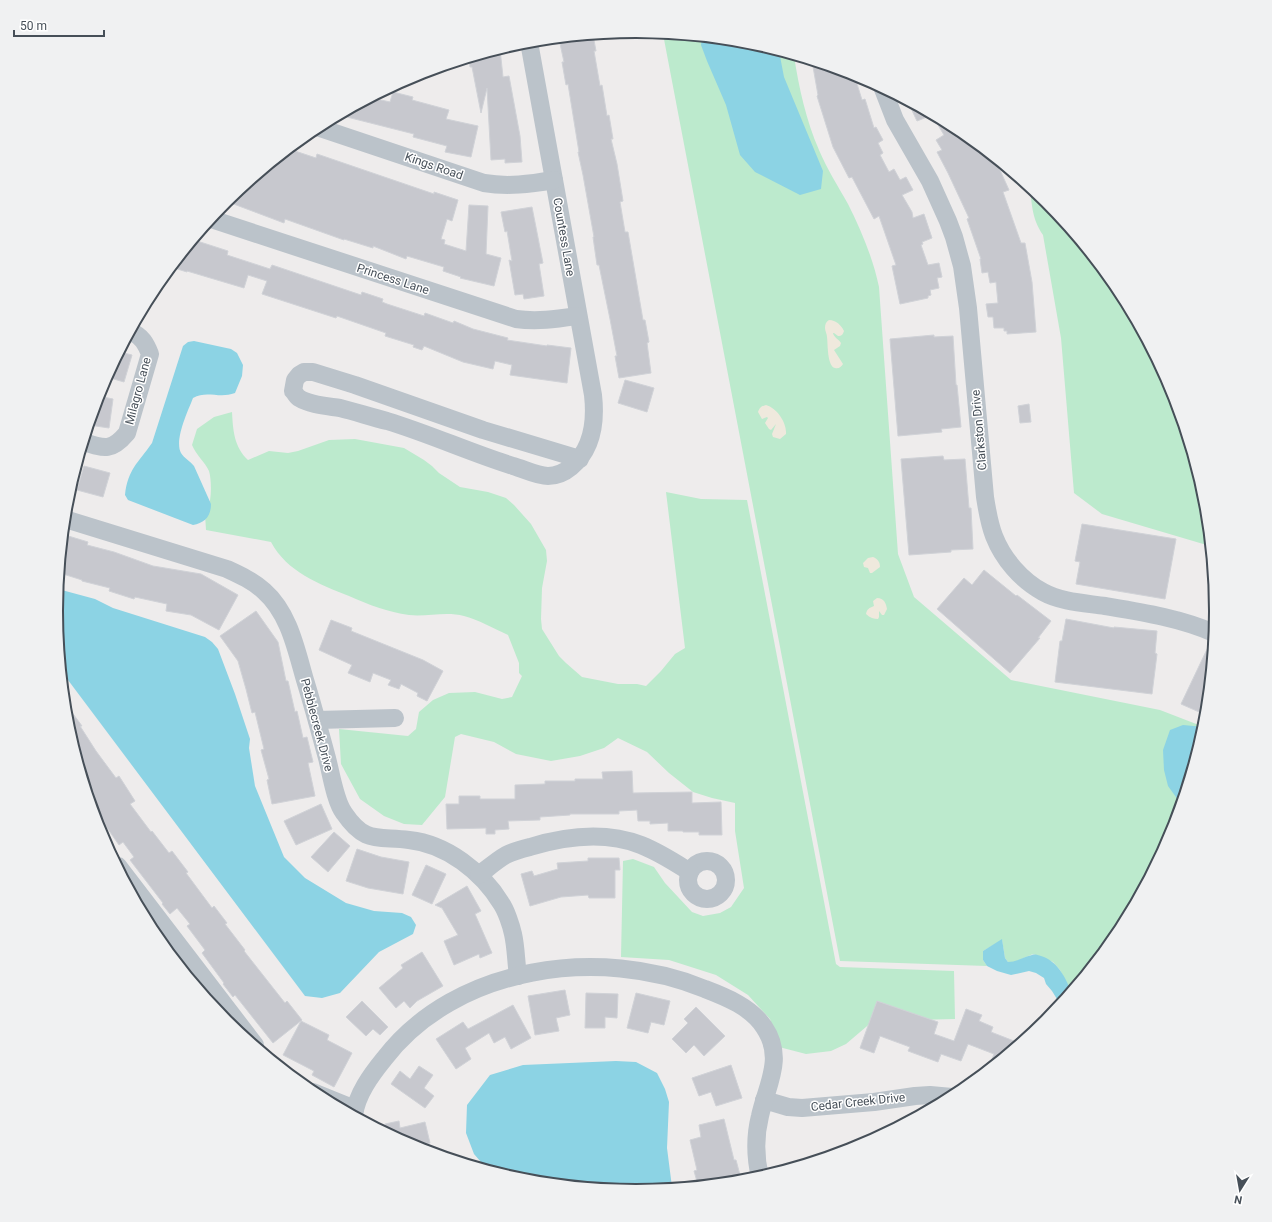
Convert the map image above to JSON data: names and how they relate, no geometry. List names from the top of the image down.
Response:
{
  "streets": {
    "street": [
      "Kings Road",
      "Countess Lane",
      "Princess Lane",
      "Milagro Lane",
      "Clarkston Drive",
      "Pebblecreek Drive",
      "Cedar Creek Drive"
    ]
  },
  "crossings": [
    ["Kings Road", "Countess Lane"],
    ["Countess Lane", "Princess Lane"]
  ],
  "scale_bar": "50 m",
  "north": "bottom"
}
